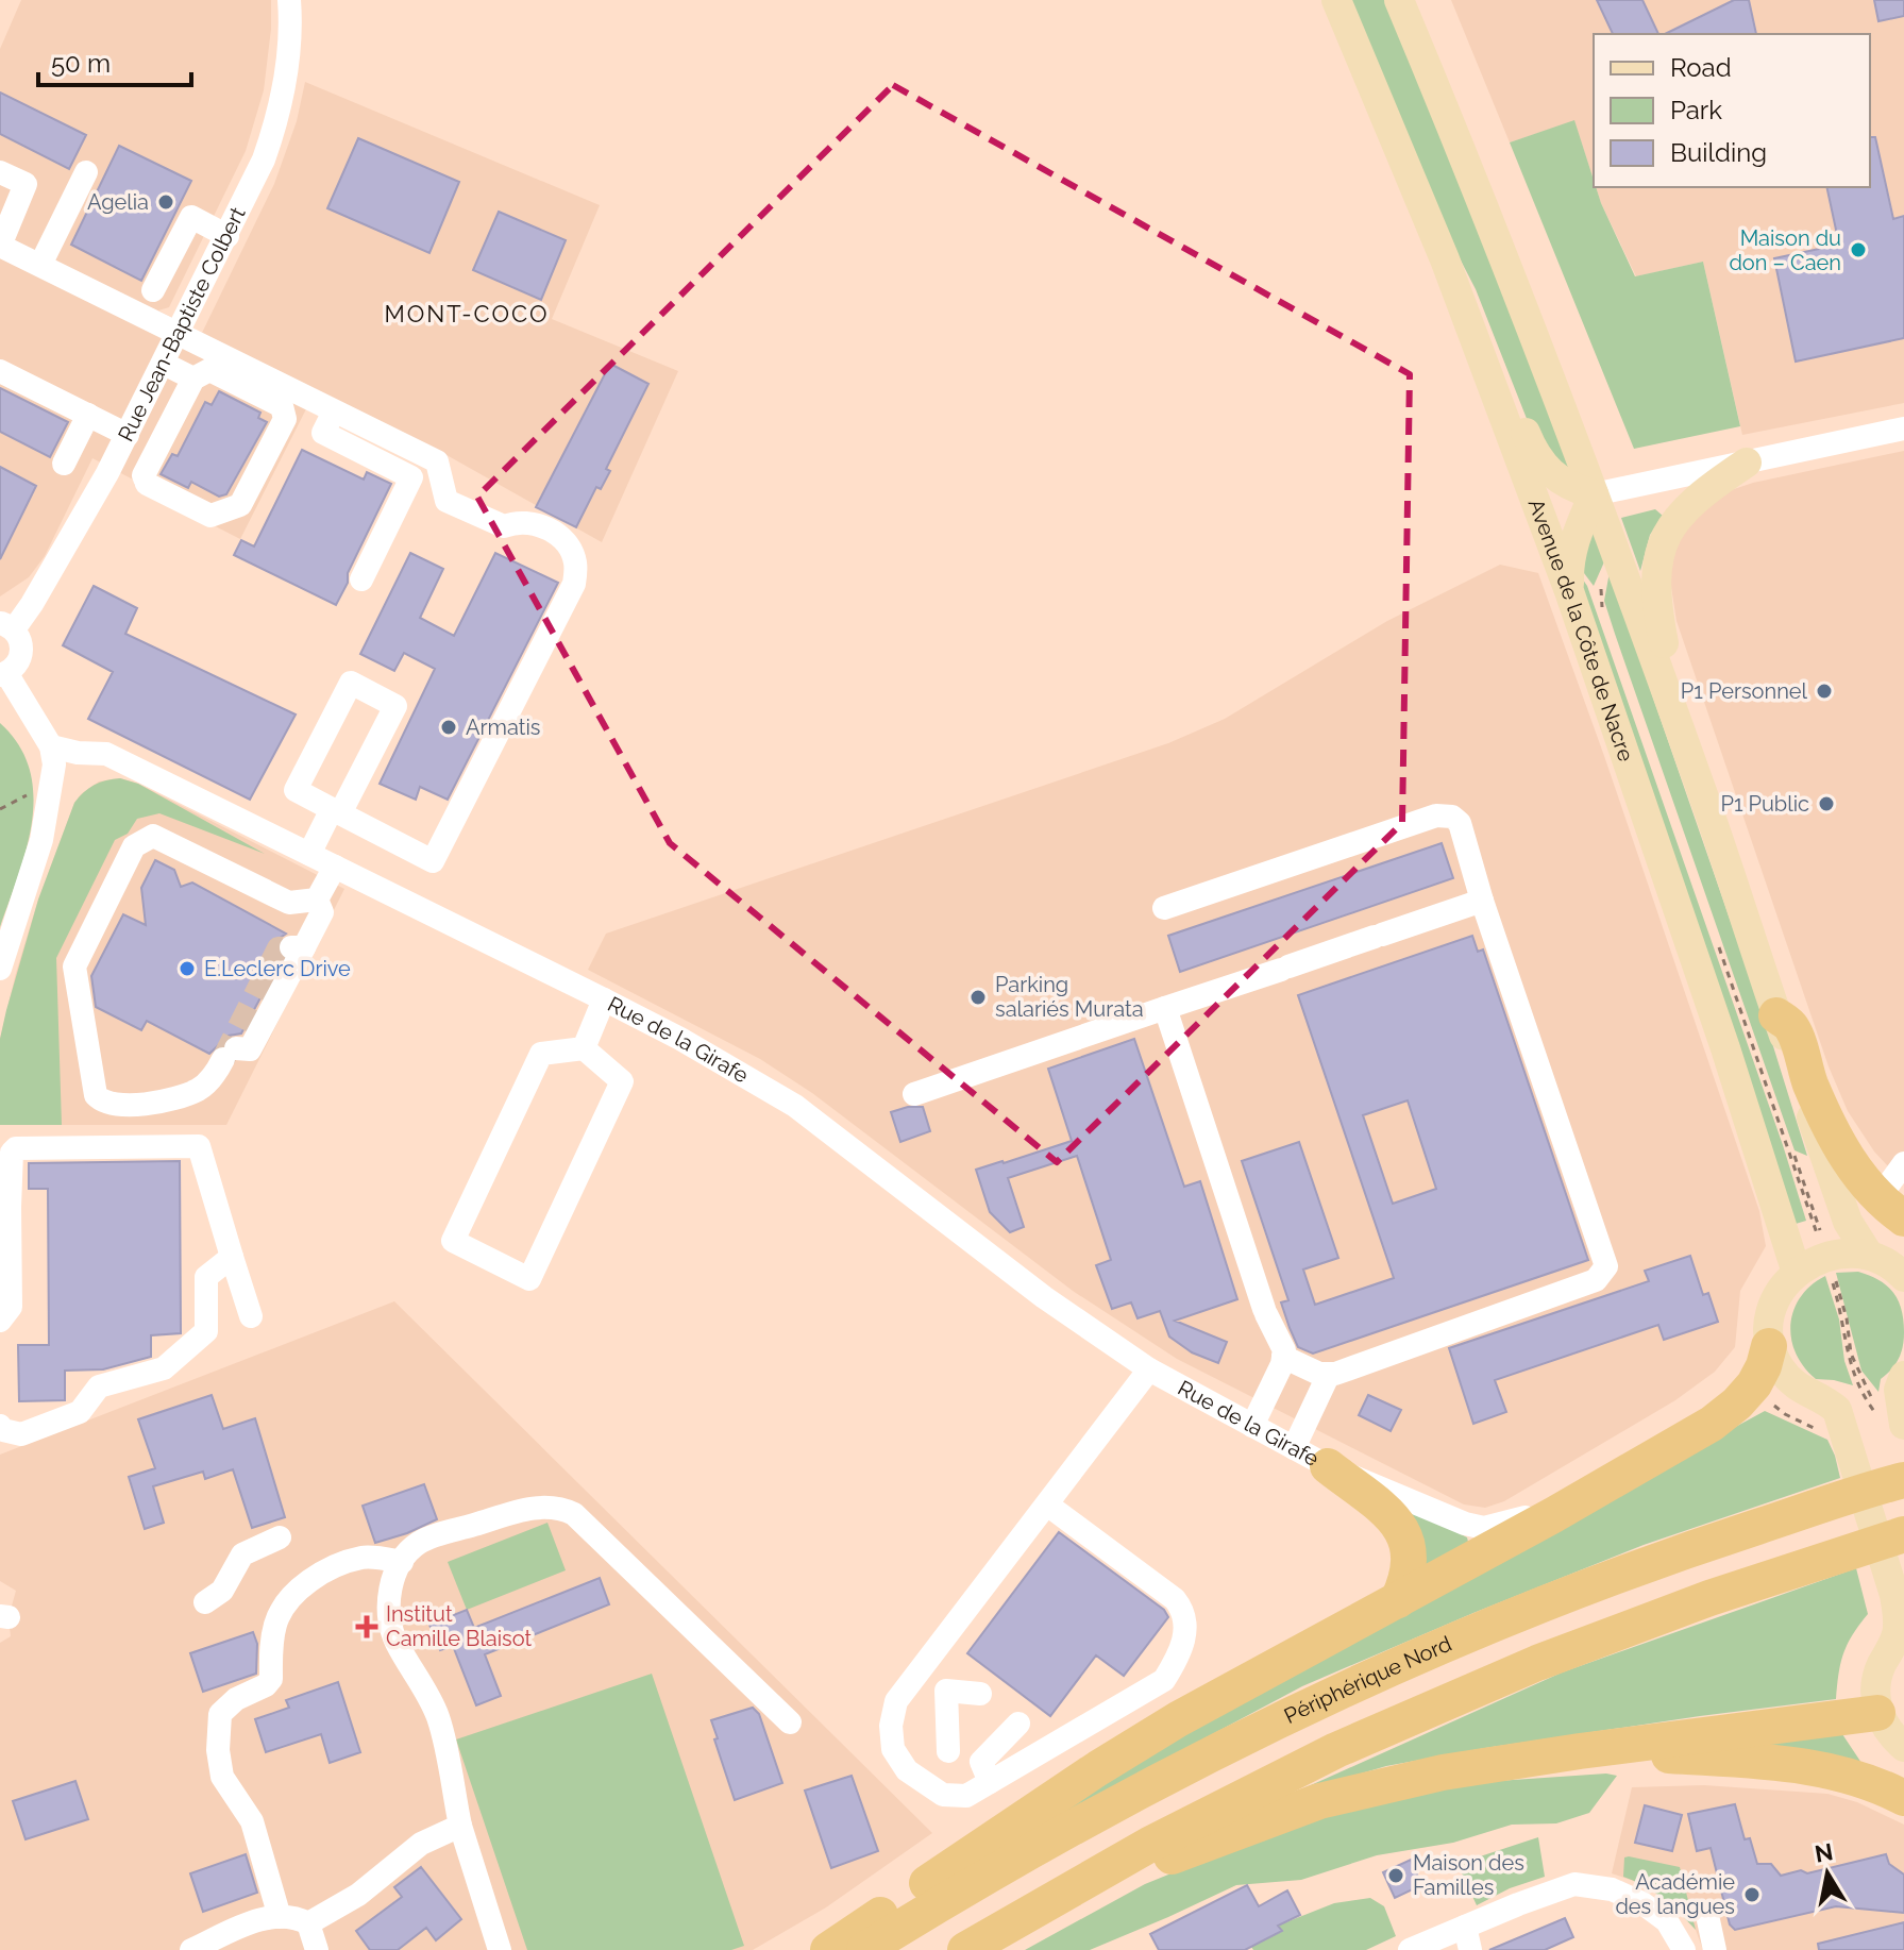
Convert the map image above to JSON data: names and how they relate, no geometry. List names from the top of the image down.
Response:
{
  "streets": {
    "highway": ["Périphérique Nord"],
    "main road": ["Avenue de la Côte de Nacre"],
    "street": ["Rue Jean-Baptiste Colbert", "Rue de la Girafe"]
  },
  "districts": ["MONT-COCO"],
  "places": {
    "other": [
      "Agelia",
      "Maison du don – Caen",
      "P1 Personnel",
      "Armatis",
      "P1 Public",
      "E.Leclerc Drive",
      "Parking salariés Murata",
      "Maison des Familles",
      "Académie des langues"
    ],
    "health": ["Institut Camille Blaisot"]
  },
  "legend": ["Road", "Park", "Building"],
  "scale_bar": "50 m",
  "north": "top"
}
